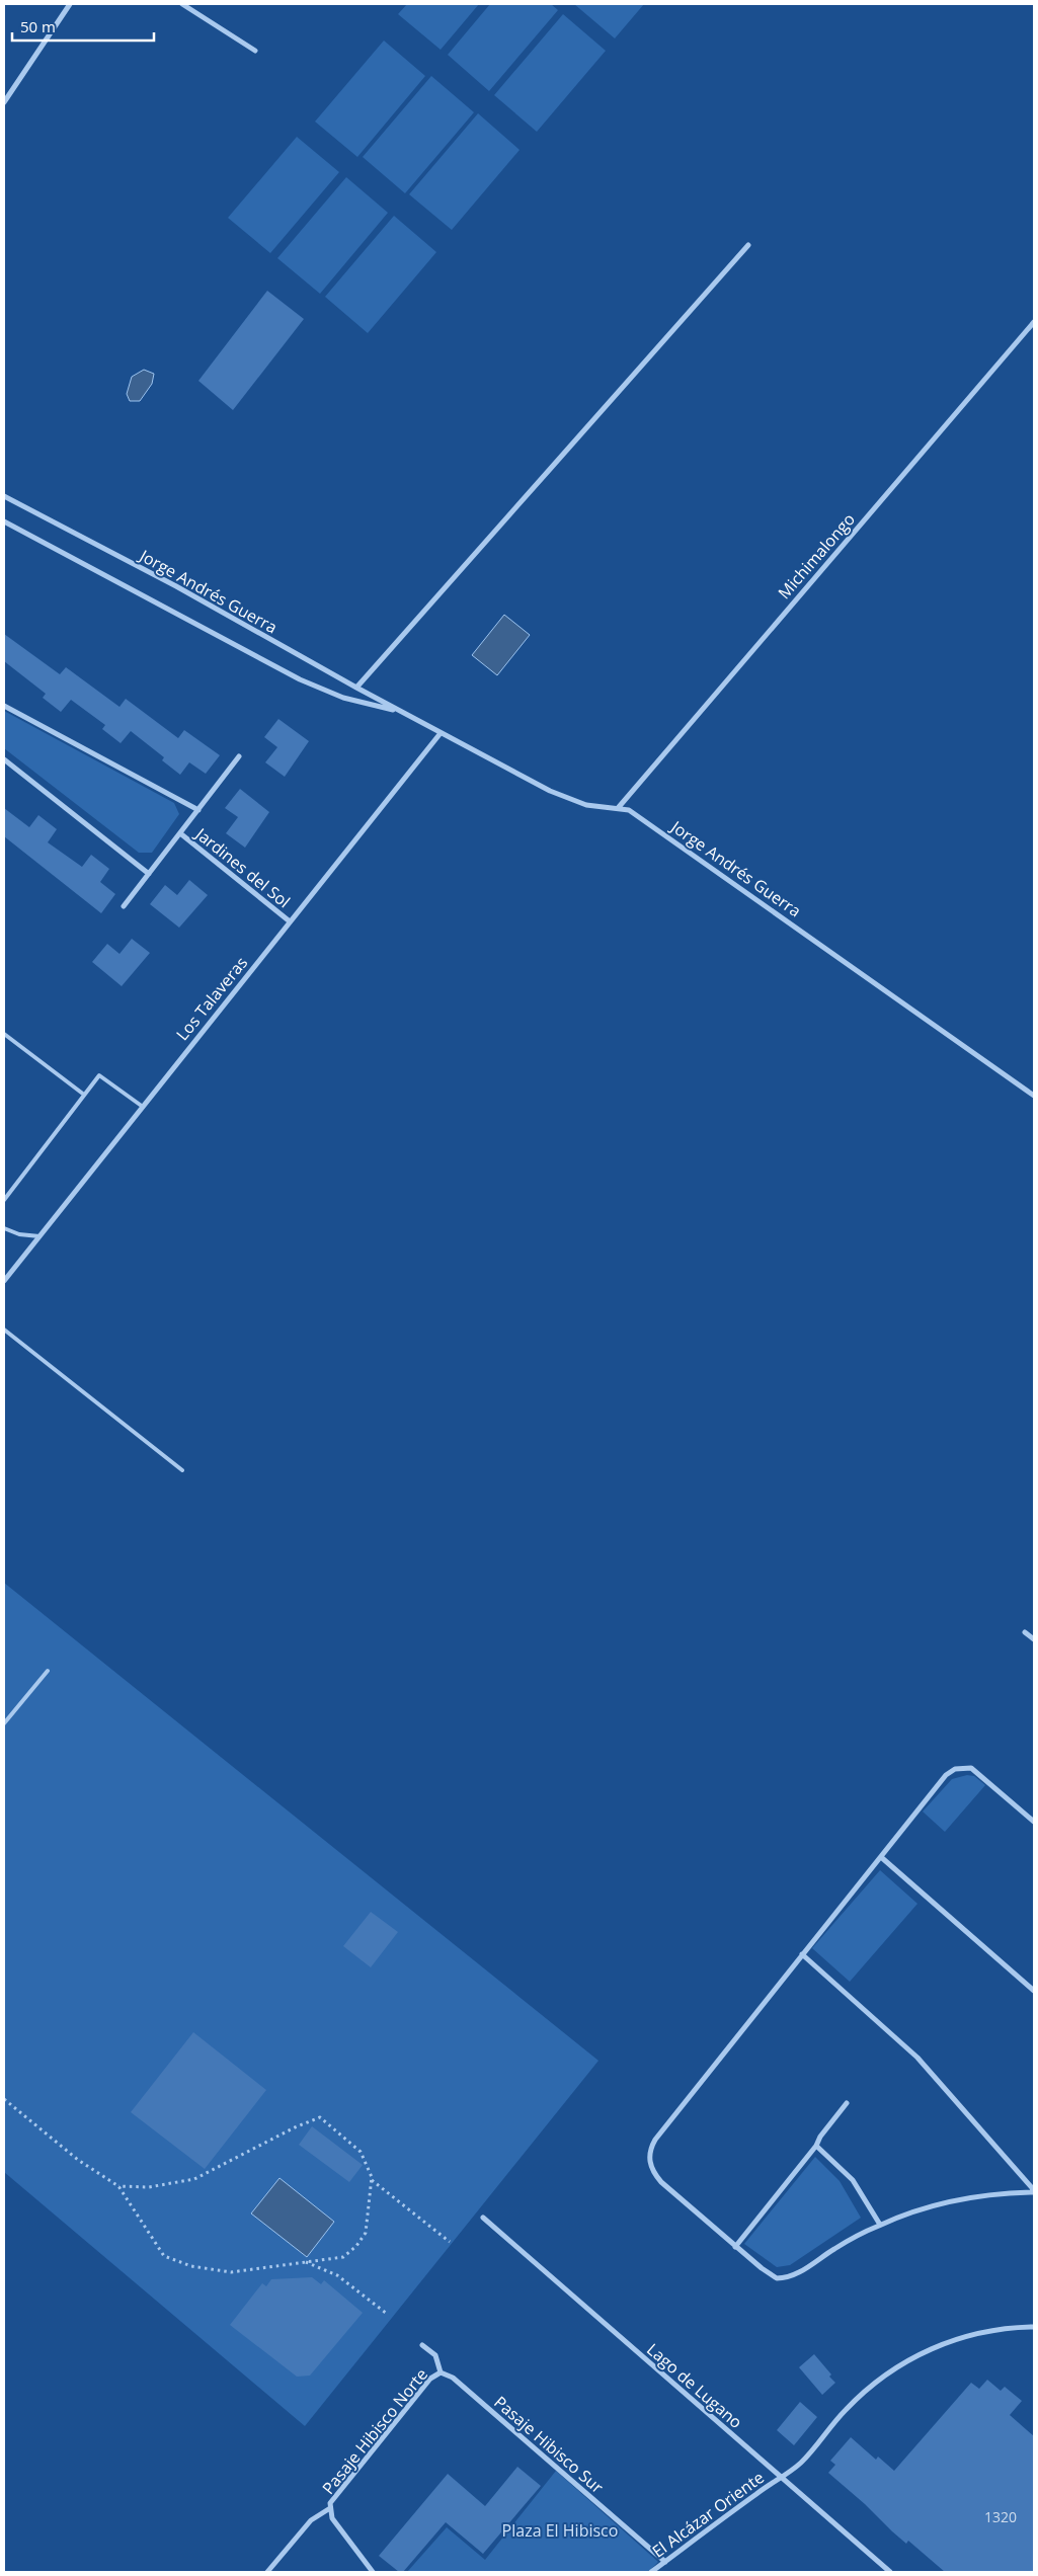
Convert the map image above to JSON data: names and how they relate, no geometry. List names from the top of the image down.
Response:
{
  "streets": {
    "street": [
      "Michimalongo",
      "Jorge Andrés Guerra",
      "Jardines del Sol",
      "Los Talaveras",
      "Lago de Lugano",
      "Pasaje Hibisco Norte",
      "Pasaje Hibisco Sur",
      "El Alcázar Oriente"
    ]
  },
  "crossings": [
    ["Michimalongo", "Jorge Andrés Guerra"],
    ["Jorge Andrés Guerra", "Los Talaveras"],
    ["Jardines del Sol", "Los Talaveras"],
    ["Lago de Lugano", "El Alcázar Oriente"],
    ["Pasaje Hibisco Norte", "Pasaje Hibisco Sur"],
    ["Pasaje Hibisco Sur", "El Alcázar Oriente"]
  ],
  "parks": ["Plaza El Hibisco"],
  "house_numbers": ["1320"],
  "scale_bar": "50 m"
}
